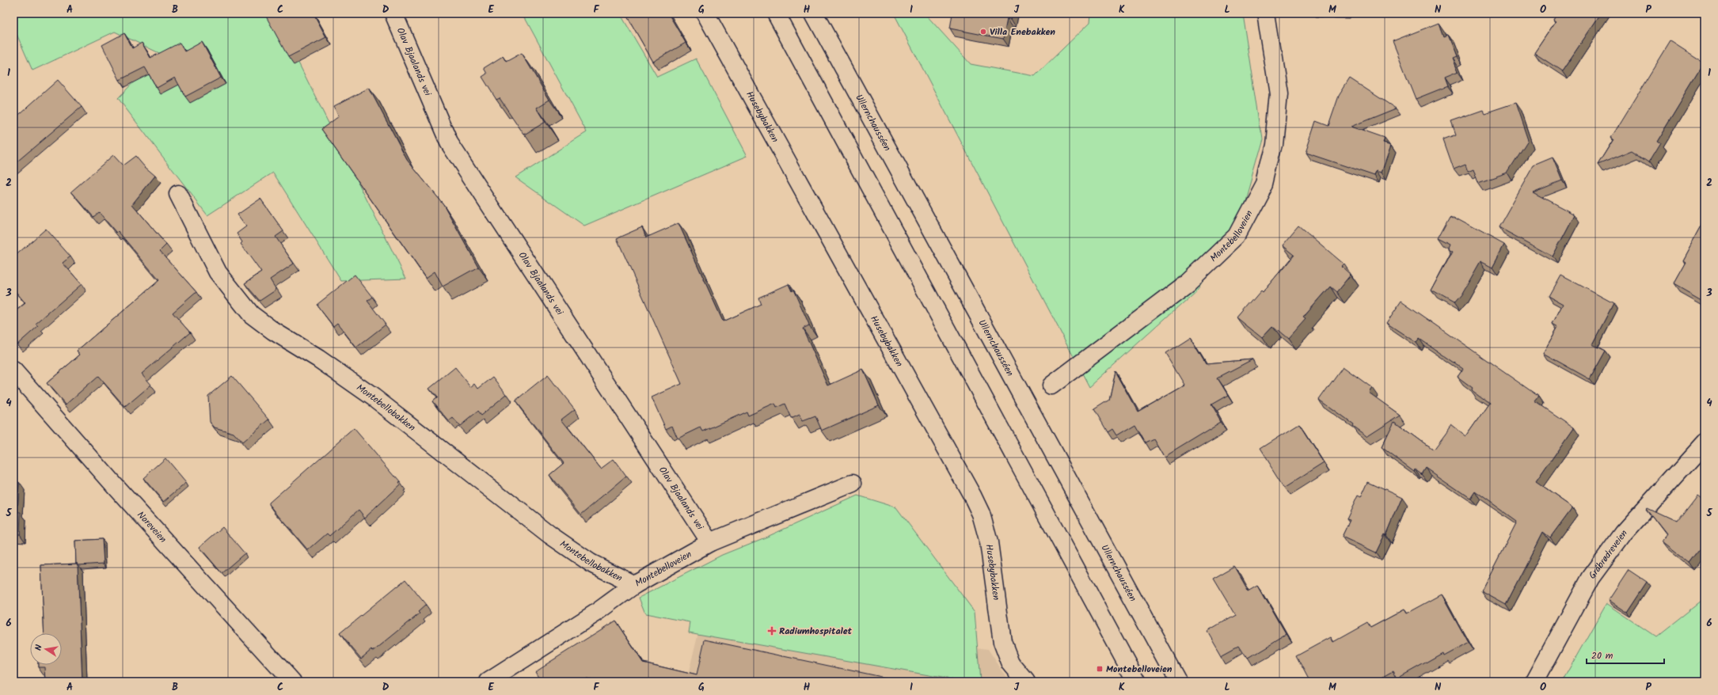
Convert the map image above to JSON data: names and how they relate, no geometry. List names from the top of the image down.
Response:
{
  "streets": {
    "main road": [
      "Olav Bjaalands vei",
      "Husebybakken",
      "Ullernchausséen",
      "Montebelloveien",
      "Montebellobakken",
      "Noreveien",
      "Gråbrødreveien"
    ]
  },
  "crossings": [
    ["Olav Bjaalands vei", "Montebelloveien"],
    ["Montebelloveien", "Montebellobakken"]
  ],
  "places": {
    "other": ["Villa Enebakken"],
    "health": ["Radiumhospitalet"],
    "transit": ["Montebelloveien"]
  },
  "scale_bar": "20 m",
  "north": "left",
  "grid": {
    "columns": [
      "A",
      "B",
      "C",
      "D",
      "E",
      "F",
      "G",
      "H",
      "I",
      "J",
      "K",
      "L",
      "M",
      "N",
      "O",
      "P"
    ],
    "rows": [
      "1",
      "2",
      "3",
      "4",
      "5",
      "6"
    ]
  }
}
